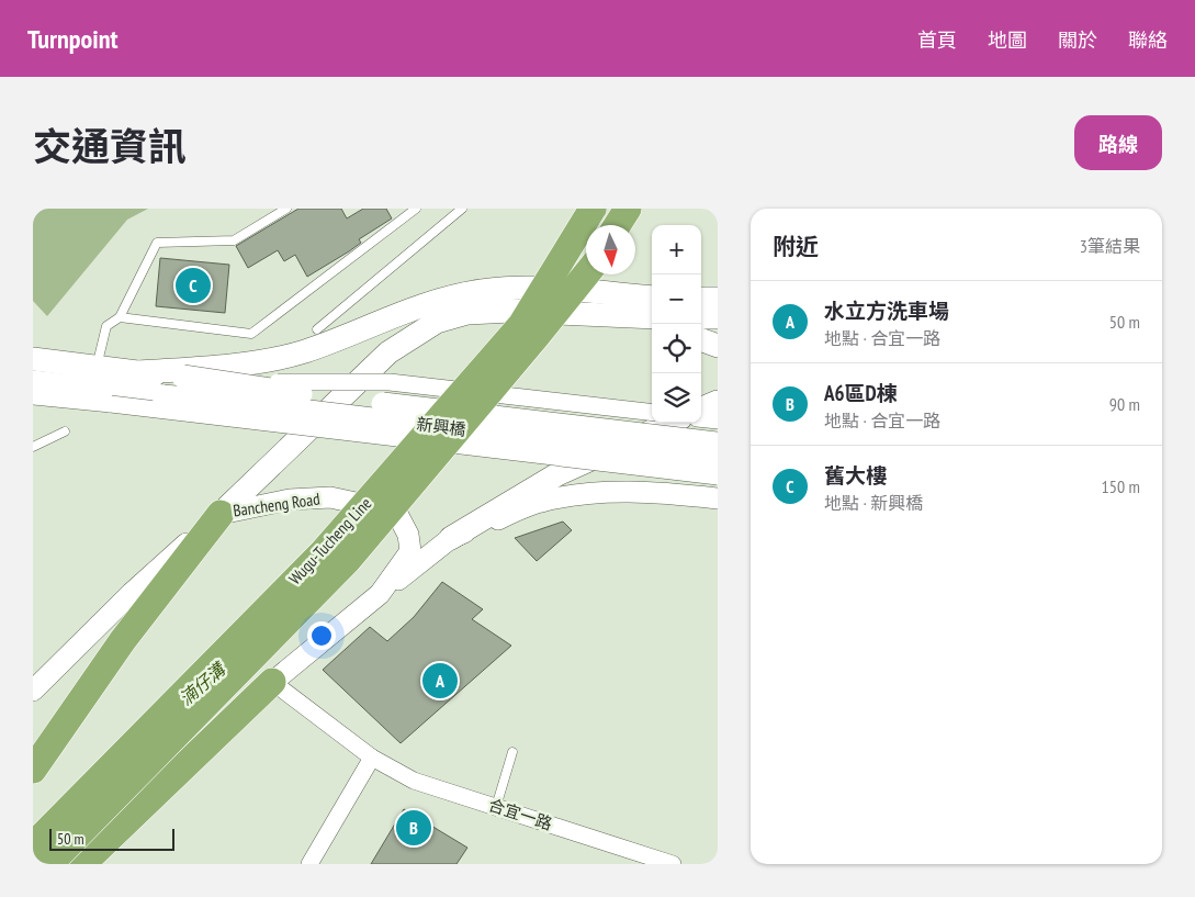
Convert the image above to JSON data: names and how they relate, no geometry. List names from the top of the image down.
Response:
{
  "streets": {
    "highway": ["Wugu-Tucheng Line"],
    "main road": ["新興橋"],
    "street": ["Bancheng Road", "合宜一路"]
  },
  "crossings": [
    ["Bancheng Road", "合宜一路"]
  ],
  "water": ["湳仔溝"],
  "scale_bar": "50 m",
  "north": "bottom",
  "page": {
    "header": "Turnpoint",
    "nav": [
      "首頁",
      "地圖",
      "關於",
      "聯絡"
    ],
    "title": "交通資訊",
    "buttons": "路線",
    "heading": ["附近", "3筆結果"],
    "map_buttons": ["+", "−"],
    "pins": ["C", "A", "B"],
    "list": [
      {
        "mark": "A",
        "name": "水立方洗車場",
        "note": "地點 · 合宜一路",
        "value": "50 m"
      },
      {
        "mark": "B",
        "name": "A6區D棟",
        "note": "地點 · 合宜一路",
        "value": "90 m"
      },
      {
        "mark": "C",
        "name": "舊大樓",
        "note": "地點 · 新興橋",
        "value": "150 m"
      }
    ],
    "scale": "50 m"
  }
}
